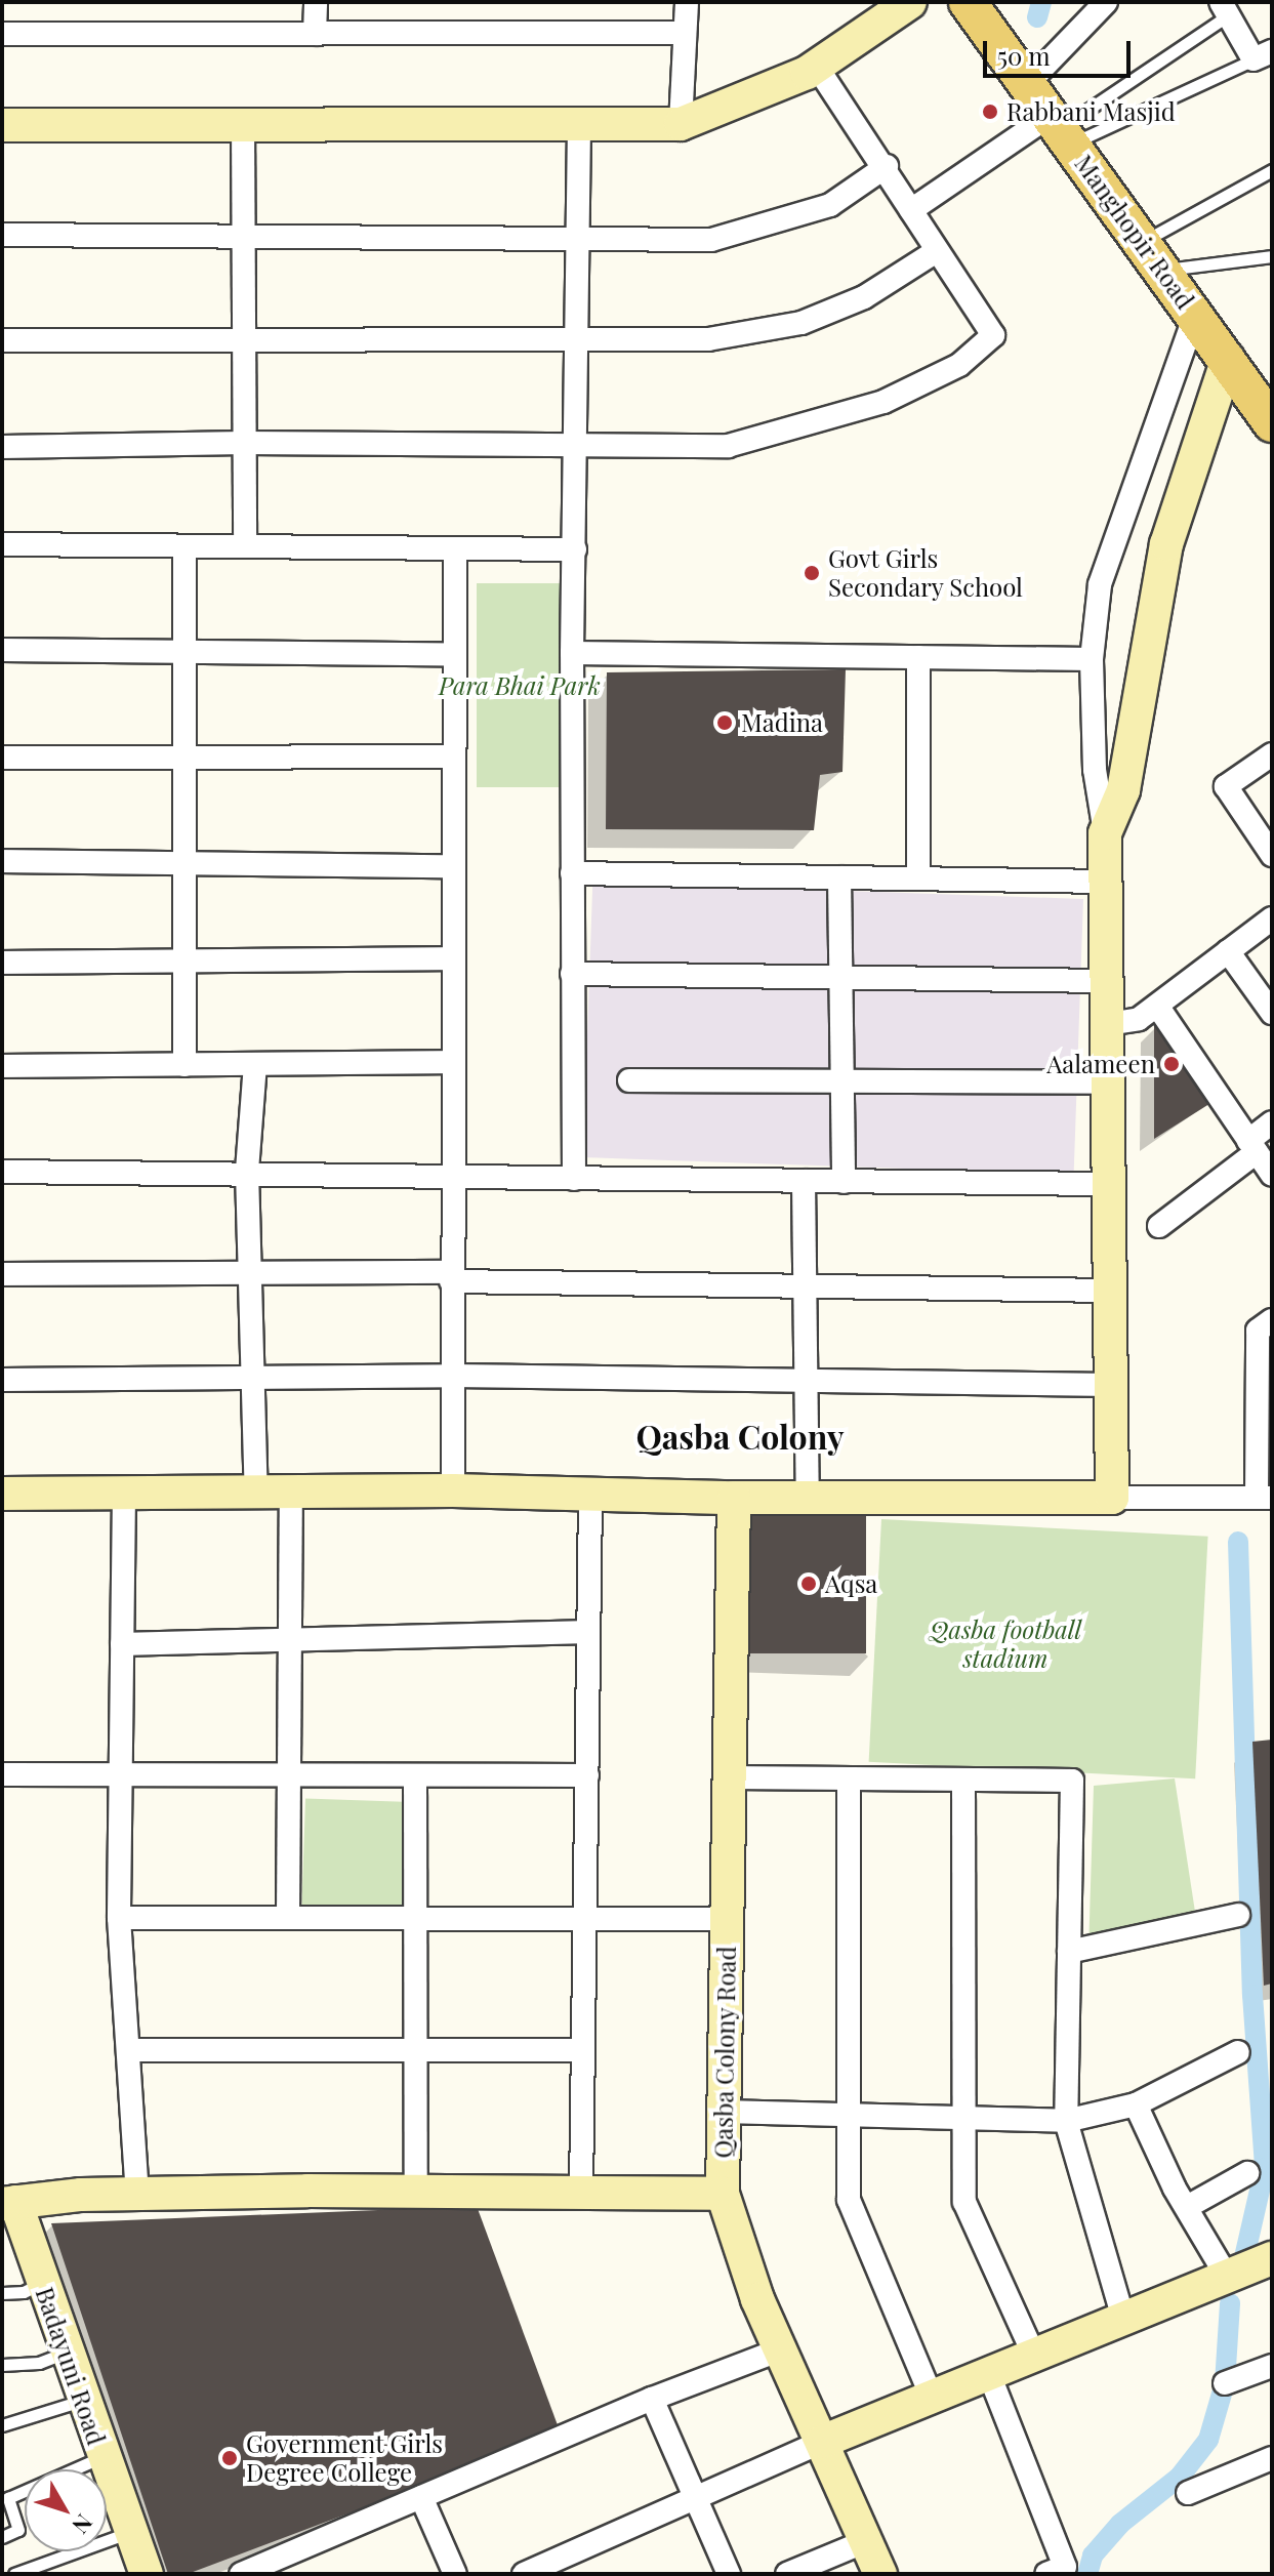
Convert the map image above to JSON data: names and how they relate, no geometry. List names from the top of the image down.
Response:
{
  "streets": {
    "main road": ["Manghopir Road"],
    "street": ["Qasba Colony Road", "Badayuni Road"]
  },
  "districts": ["Qasba Colony"],
  "parks": ["Para Bhai Park", "Qasba football stadium"],
  "places": [
    "Rabbani Masjid",
    "Govt Girls Secondary School",
    "Madina",
    "Aalameen",
    "Aqsa",
    "Government Girls Degree College"
  ],
  "scale_bar": "50 m",
  "north": "bottom right"
}
